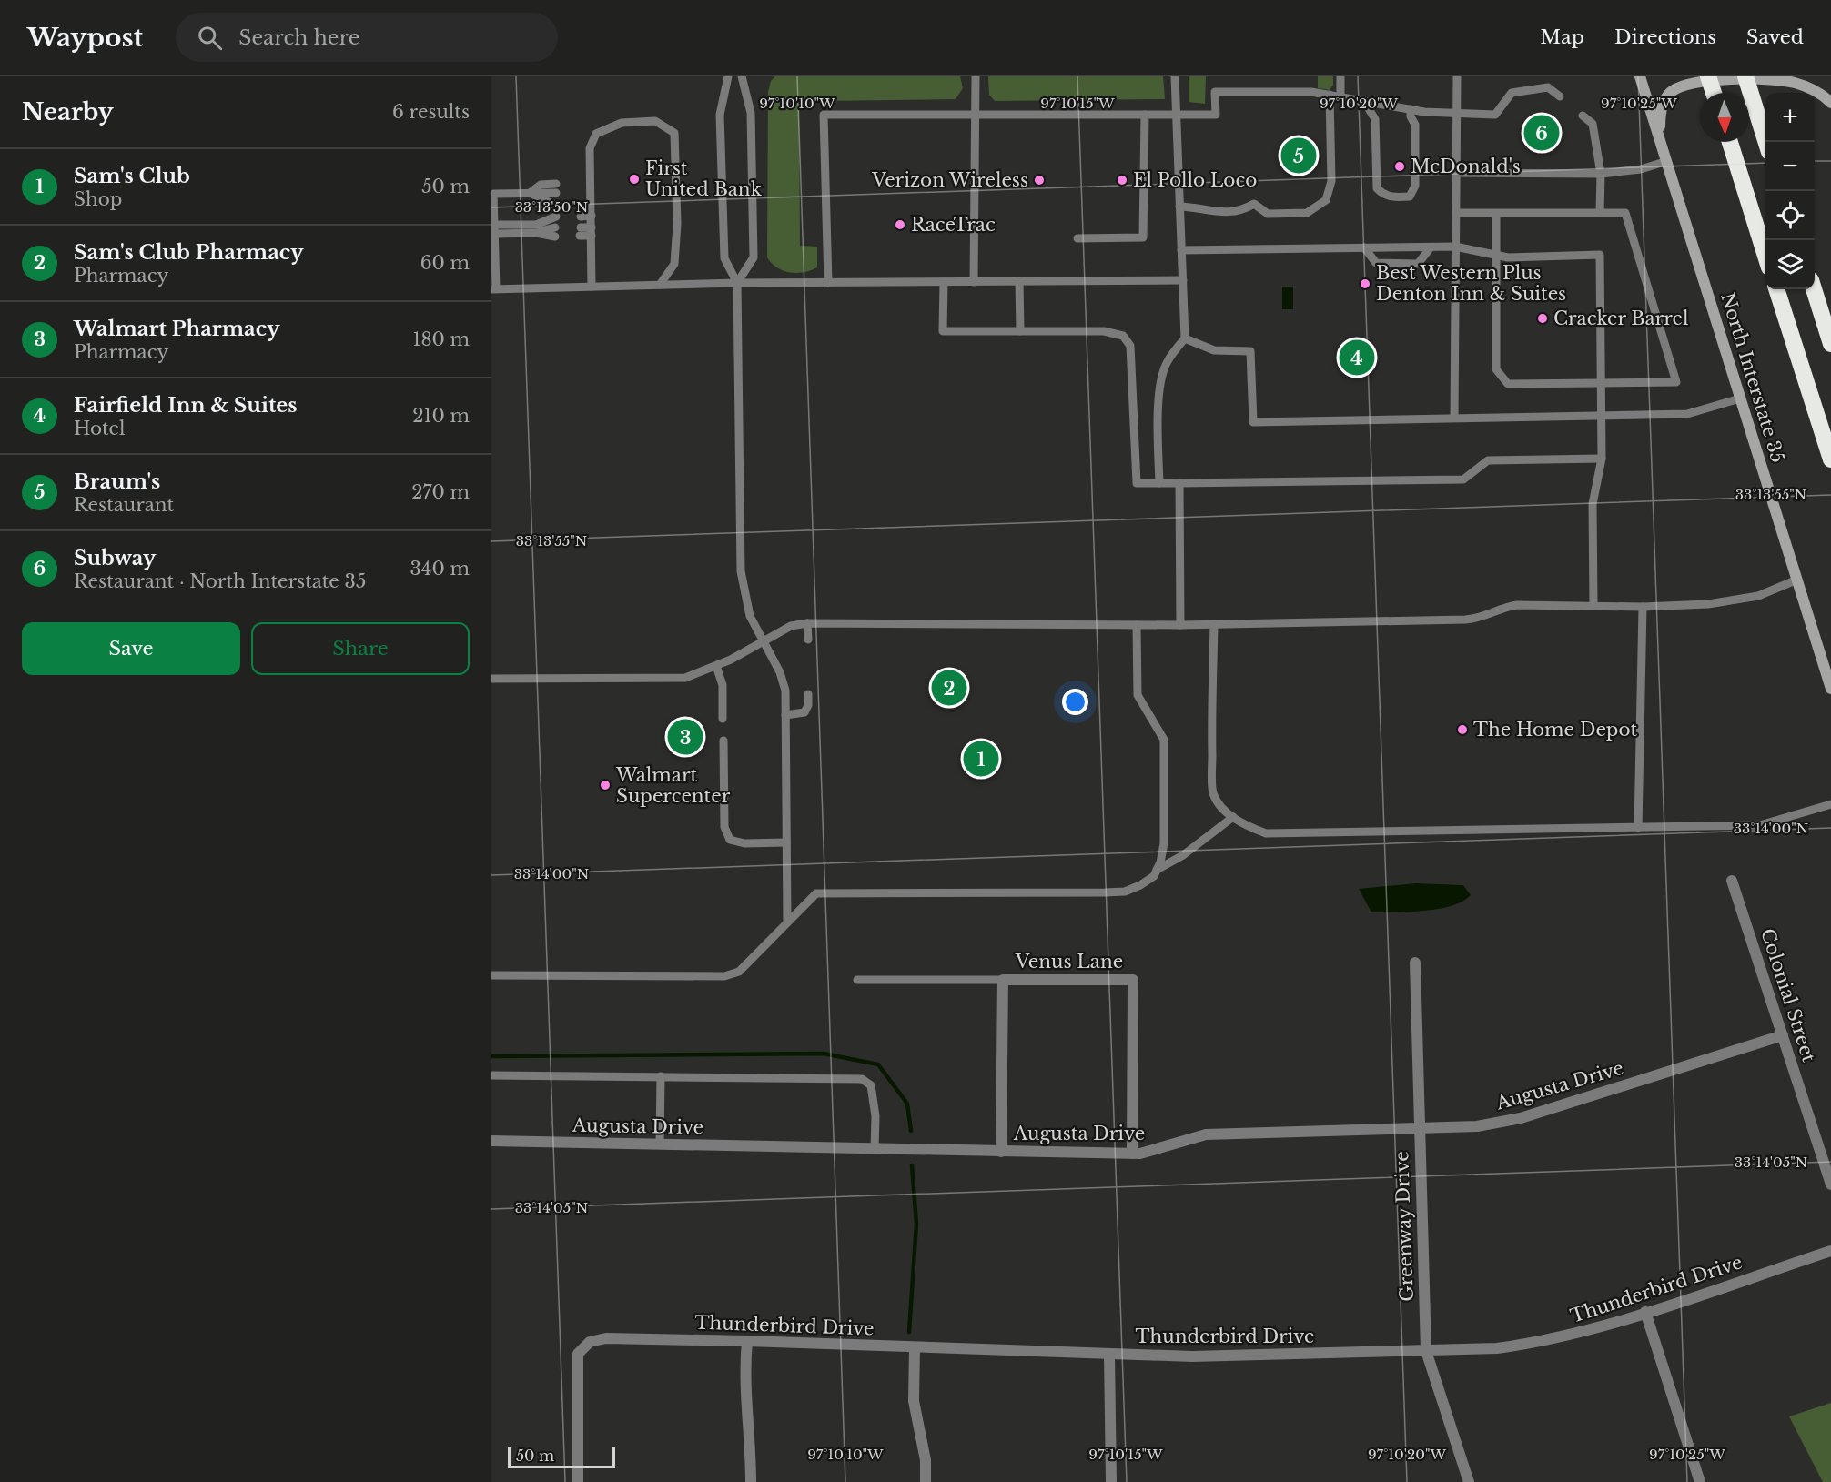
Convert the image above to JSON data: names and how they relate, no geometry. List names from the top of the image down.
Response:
{
  "streets": {
    "main road": ["North Interstate 35"],
    "street": [
      "Venus Lane",
      "Colonial Street",
      "Augusta Drive",
      "Greenway Drive",
      "Thunderbird Drive"
    ]
  },
  "crossings": [
    ["Venus Lane", "Augusta Drive"],
    ["Colonial Street", "Augusta Drive"],
    ["Augusta Drive", "Greenway Drive"],
    ["Greenway Drive", "Thunderbird Drive"]
  ],
  "places": [
    "McDonald's",
    "First United Bank",
    "Verizon Wireless",
    "El Pollo Loco",
    "RaceTrac",
    "Best Western Plus Denton Inn & Suites",
    "Cracker Barrel",
    "The Home Depot",
    "Walmart Supercenter"
  ],
  "scale_bar": "50 m",
  "north": "bottom",
  "page": {
    "header": "Waypost",
    "search": "Search here",
    "nav": ["Map", "Directions", "Saved"],
    "heading": ["Nearby", "6 results"],
    "map_buttons": ["+", "−"],
    "pins": [
      "6",
      "5",
      "4",
      "2",
      "3",
      "1"
    ],
    "list": [
      {
        "mark": "1",
        "name": "Sam's Club",
        "note": "Shop",
        "value": "50 m"
      },
      {
        "mark": "2",
        "name": "Sam's Club Pharmacy",
        "note": "Pharmacy",
        "value": "60 m"
      },
      {
        "mark": "3",
        "name": "Walmart Pharmacy",
        "note": "Pharmacy",
        "value": "180 m"
      },
      {
        "mark": "4",
        "name": "Fairfield Inn & Suites",
        "note": "Hotel",
        "value": "210 m"
      },
      {
        "mark": "5",
        "name": "Braum's",
        "note": "Restaurant",
        "value": "270 m"
      },
      {
        "mark": "6",
        "name": "Subway",
        "note": "Restaurant · North Interstate 35",
        "value": "340 m"
      }
    ],
    "buttons": ["Save", "Share"],
    "scale": "50 m"
  },
  "coordinates": [
    "97°10'10\"W",
    "97°10'15\"W",
    "97°10'20\"W",
    "97°10'25\"W",
    "33°13'50\"N",
    "33°13'55\"N",
    "33°14'00\"N",
    "33°14'05\"N"
  ]
}
